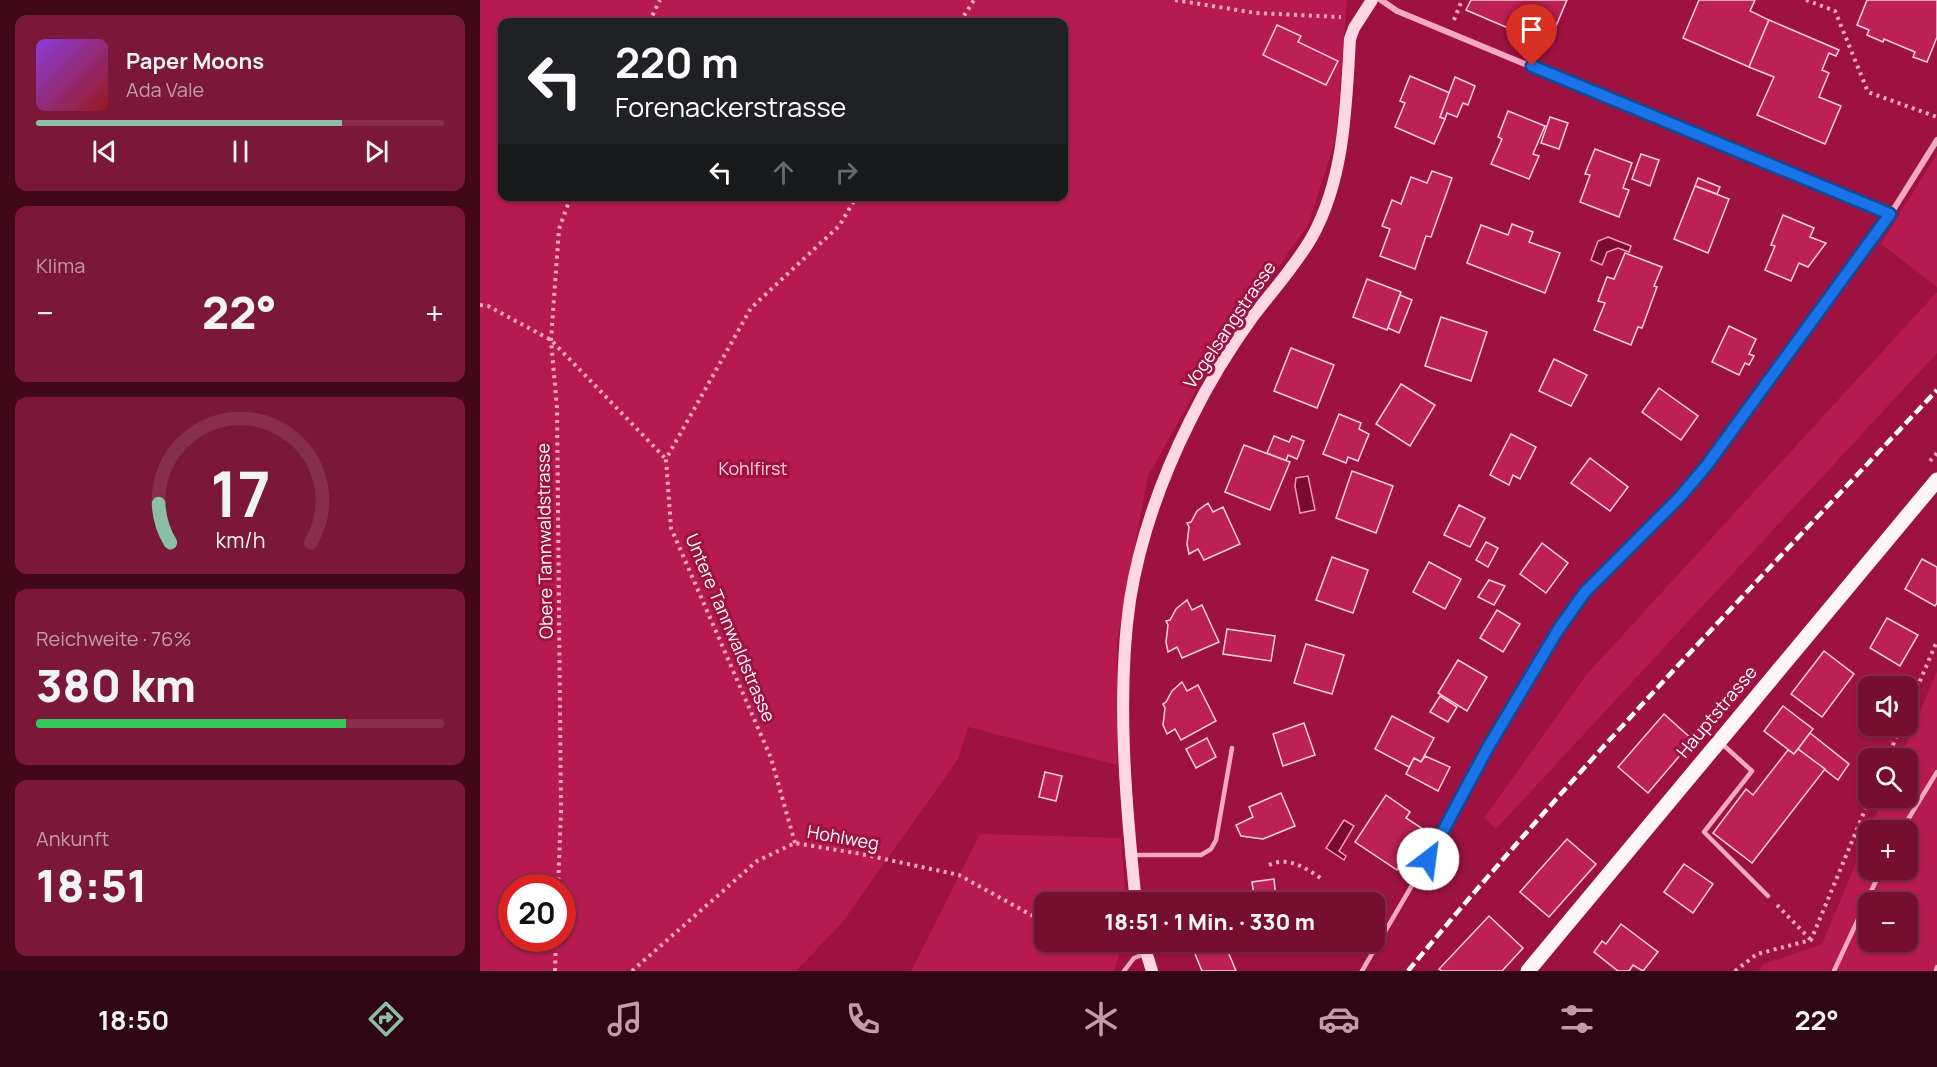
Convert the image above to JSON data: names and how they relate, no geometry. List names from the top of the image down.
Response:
{
  "streets": {
    "main road": ["Hauptstrasse"],
    "street": ["Vogelsangstrasse"],
    "path": ["Obere Tannwaldstrasse", "Untere Tannwaldstrasse", "Hohlweg"]
  },
  "crossings": [
    ["Untere Tannwaldstrasse", "Hohlweg"]
  ],
  "parks": ["Kohlfirst"],
  "page": {
    "turn": ["220 m", "Forenackerstrasse"],
    "song": ["Paper Moons", "Ada Vale"],
    "tile": [
      "Klima",
      ["Reichweite · 76%", "380 km"],
      ["Ankunft", "18:51"]
    ],
    "heat": ["−", "22°", "+"],
    "map_buttons": ["+", "−"],
    "limit": "20",
    "trip": "18:51 · 1 Min. · 330 m",
    "tabs": ["18:50", "22°"],
    "gauge": ["17", "km/h"]
  }
}
